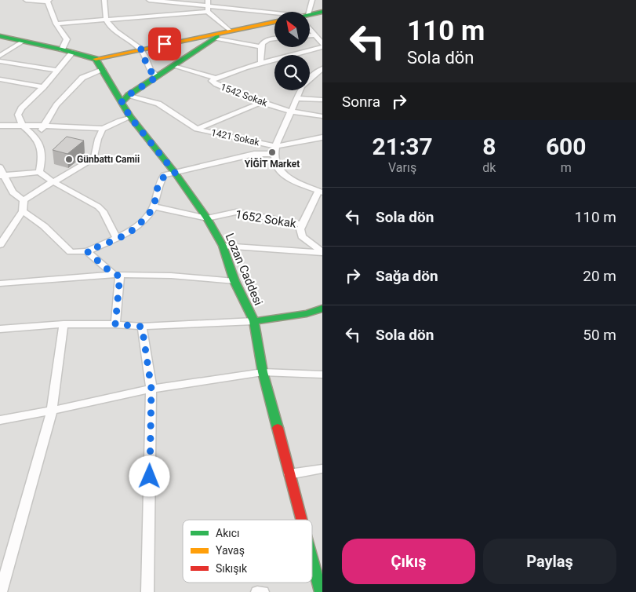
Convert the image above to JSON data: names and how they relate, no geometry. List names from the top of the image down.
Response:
{
  "streets": {
    "main road": ["Lozan Caddesi"],
    "street": ["1542 Sokak", "1421 Sokak", "1652 Sokak"]
  },
  "crossings": [
    ["1652 Sokak", "Lozan Caddesi"]
  ],
  "places": ["YİĞİT Market", "Günbattı Camii"],
  "legend": ["Akıcı", "Yavaş", "Sıkışık"],
  "north": "top left",
  "page": {
    "turn": ["110 m", "Sola dön"],
    "then": "Sonra",
    "eta": [
      "21:37",
      "Varış",
      "8",
      "dk",
      "600",
      "m"
    ],
    "list": [
      {
        "name": "Sola dön",
        "value": "110 m"
      },
      {
        "name": "Sağa dön",
        "value": "20 m"
      },
      {
        "name": "Sola dön",
        "value": "50 m"
      }
    ],
    "buttons": ["Çıkış", "Paylaş"]
  }
}
